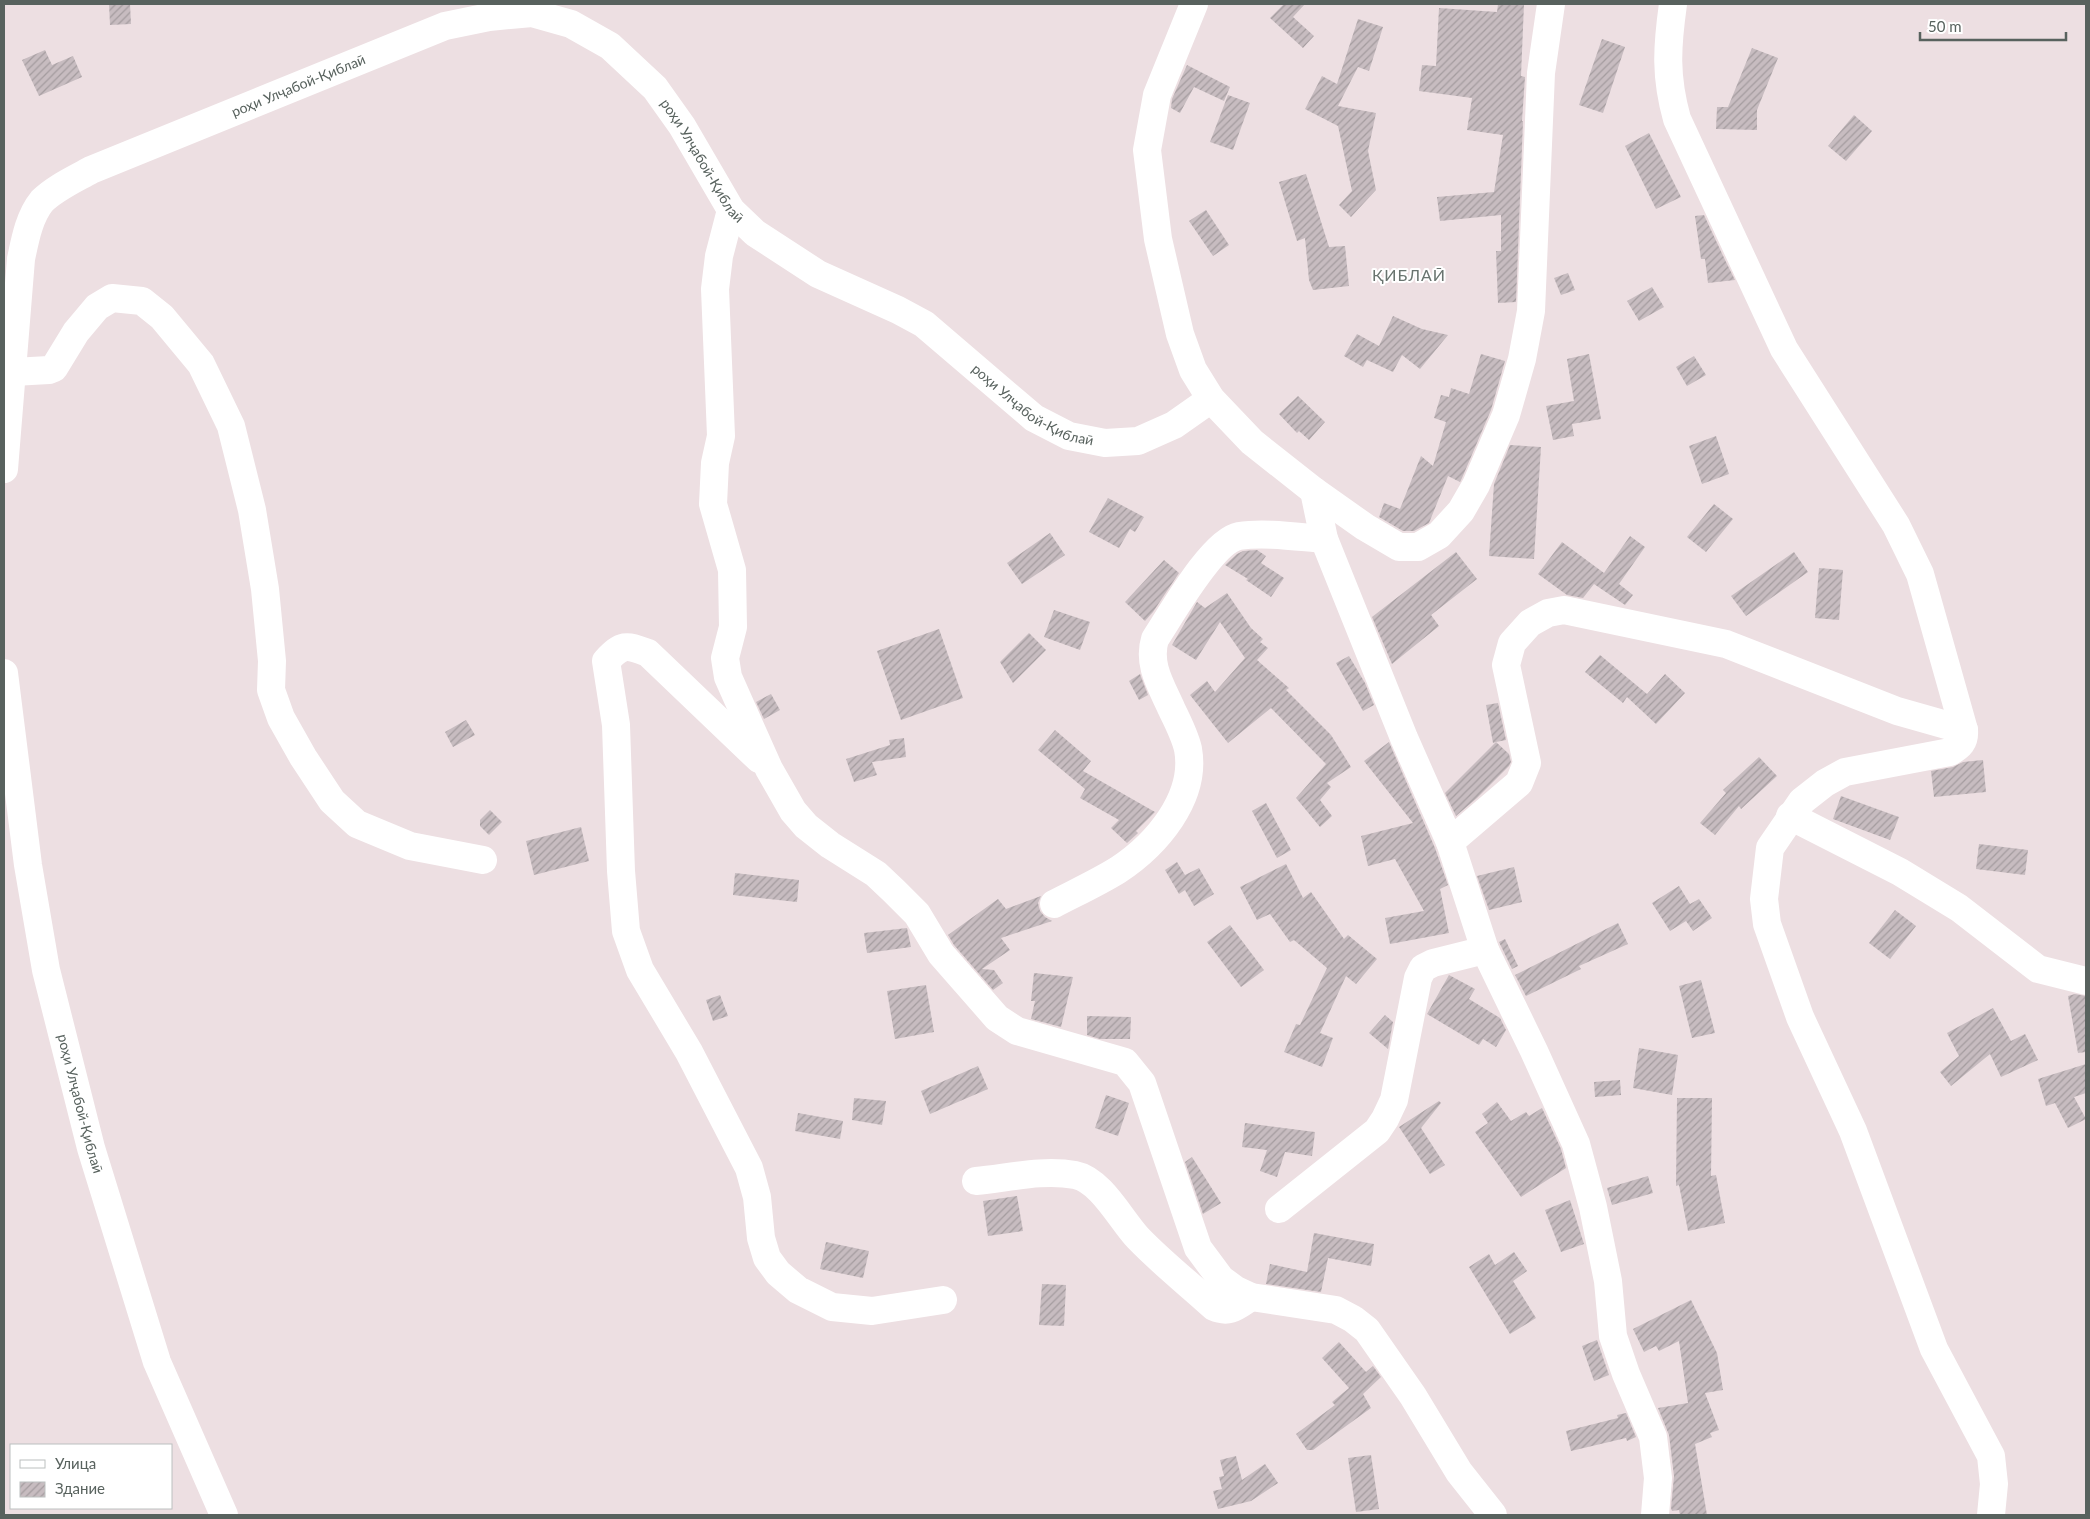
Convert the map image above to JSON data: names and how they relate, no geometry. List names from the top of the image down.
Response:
{
  "streets": {
    "street": ["роҳи Улҷабой-Қиблаӣ"]
  },
  "districts": ["ҚИБЛАӢ"],
  "legend": ["Улица", "Здание"],
  "scale_bar": "50 m"
}
